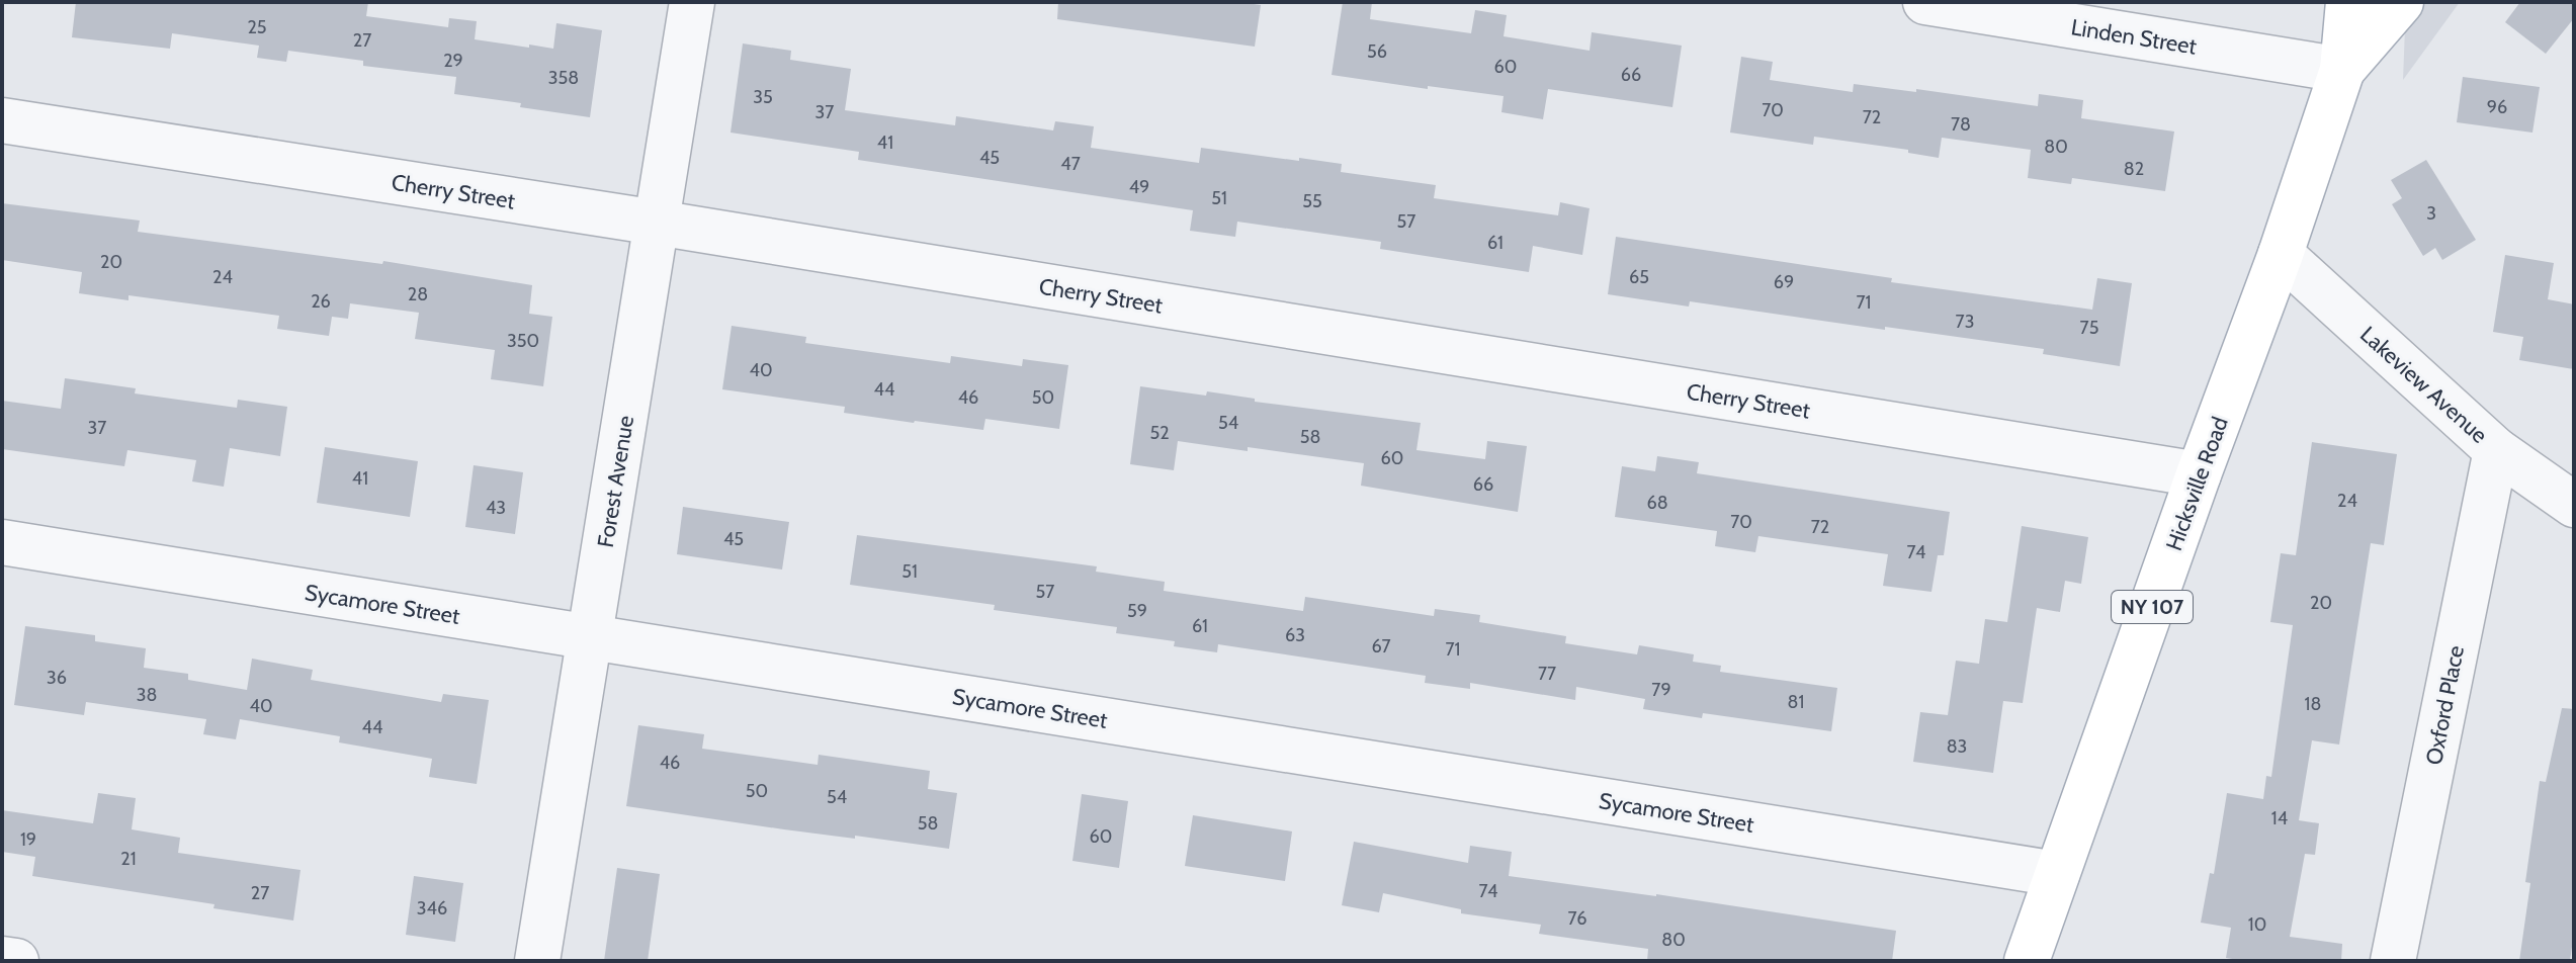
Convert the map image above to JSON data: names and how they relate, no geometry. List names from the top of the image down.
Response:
{
  "streets": {
    "main road": ["Hicksville Road", "NY 107"],
    "street": [
      "Linden Street",
      "Cherry Street",
      "Lakeview Avenue",
      "Forest Avenue",
      "Sycamore Street",
      "Oxford Place"
    ]
  },
  "crossings": [
    ["Linden Street", "Hicksville Road"],
    ["Cherry Street", "Forest Avenue"],
    ["Cherry Street", "Hicksville Road"],
    ["Lakeview Avenue", "Hicksville Road"],
    ["Lakeview Avenue", "Oxford Place"],
    ["Forest Avenue", "Sycamore Street"],
    ["Hicksville Road", "Sycamore Street"]
  ],
  "house_numbers": [
    "25",
    "27",
    "56",
    "29",
    "60",
    "66",
    "358",
    "35",
    "96",
    "70",
    "37",
    "72",
    "78",
    "41",
    "80",
    "45",
    "47",
    "82",
    "49",
    "51",
    "55",
    "3",
    "57",
    "61",
    "20",
    "24",
    "65",
    "69",
    "28",
    "26",
    "71",
    "73",
    "75",
    "350",
    "40",
    "44",
    "46",
    "50",
    "54",
    "37",
    "52",
    "58",
    "60",
    "41",
    "66",
    "24",
    "68",
    "43",
    "70",
    "72",
    "45",
    "74",
    "51",
    "57",
    "20",
    "59",
    "61",
    "63",
    "67",
    "71",
    "77",
    "36",
    "79",
    "38",
    "81",
    "18",
    "40",
    "44",
    "83",
    "46",
    "50",
    "54",
    "14",
    "58",
    "60",
    "19",
    "21",
    "74",
    "27",
    "346",
    "76",
    "10",
    "80"
  ]
}
